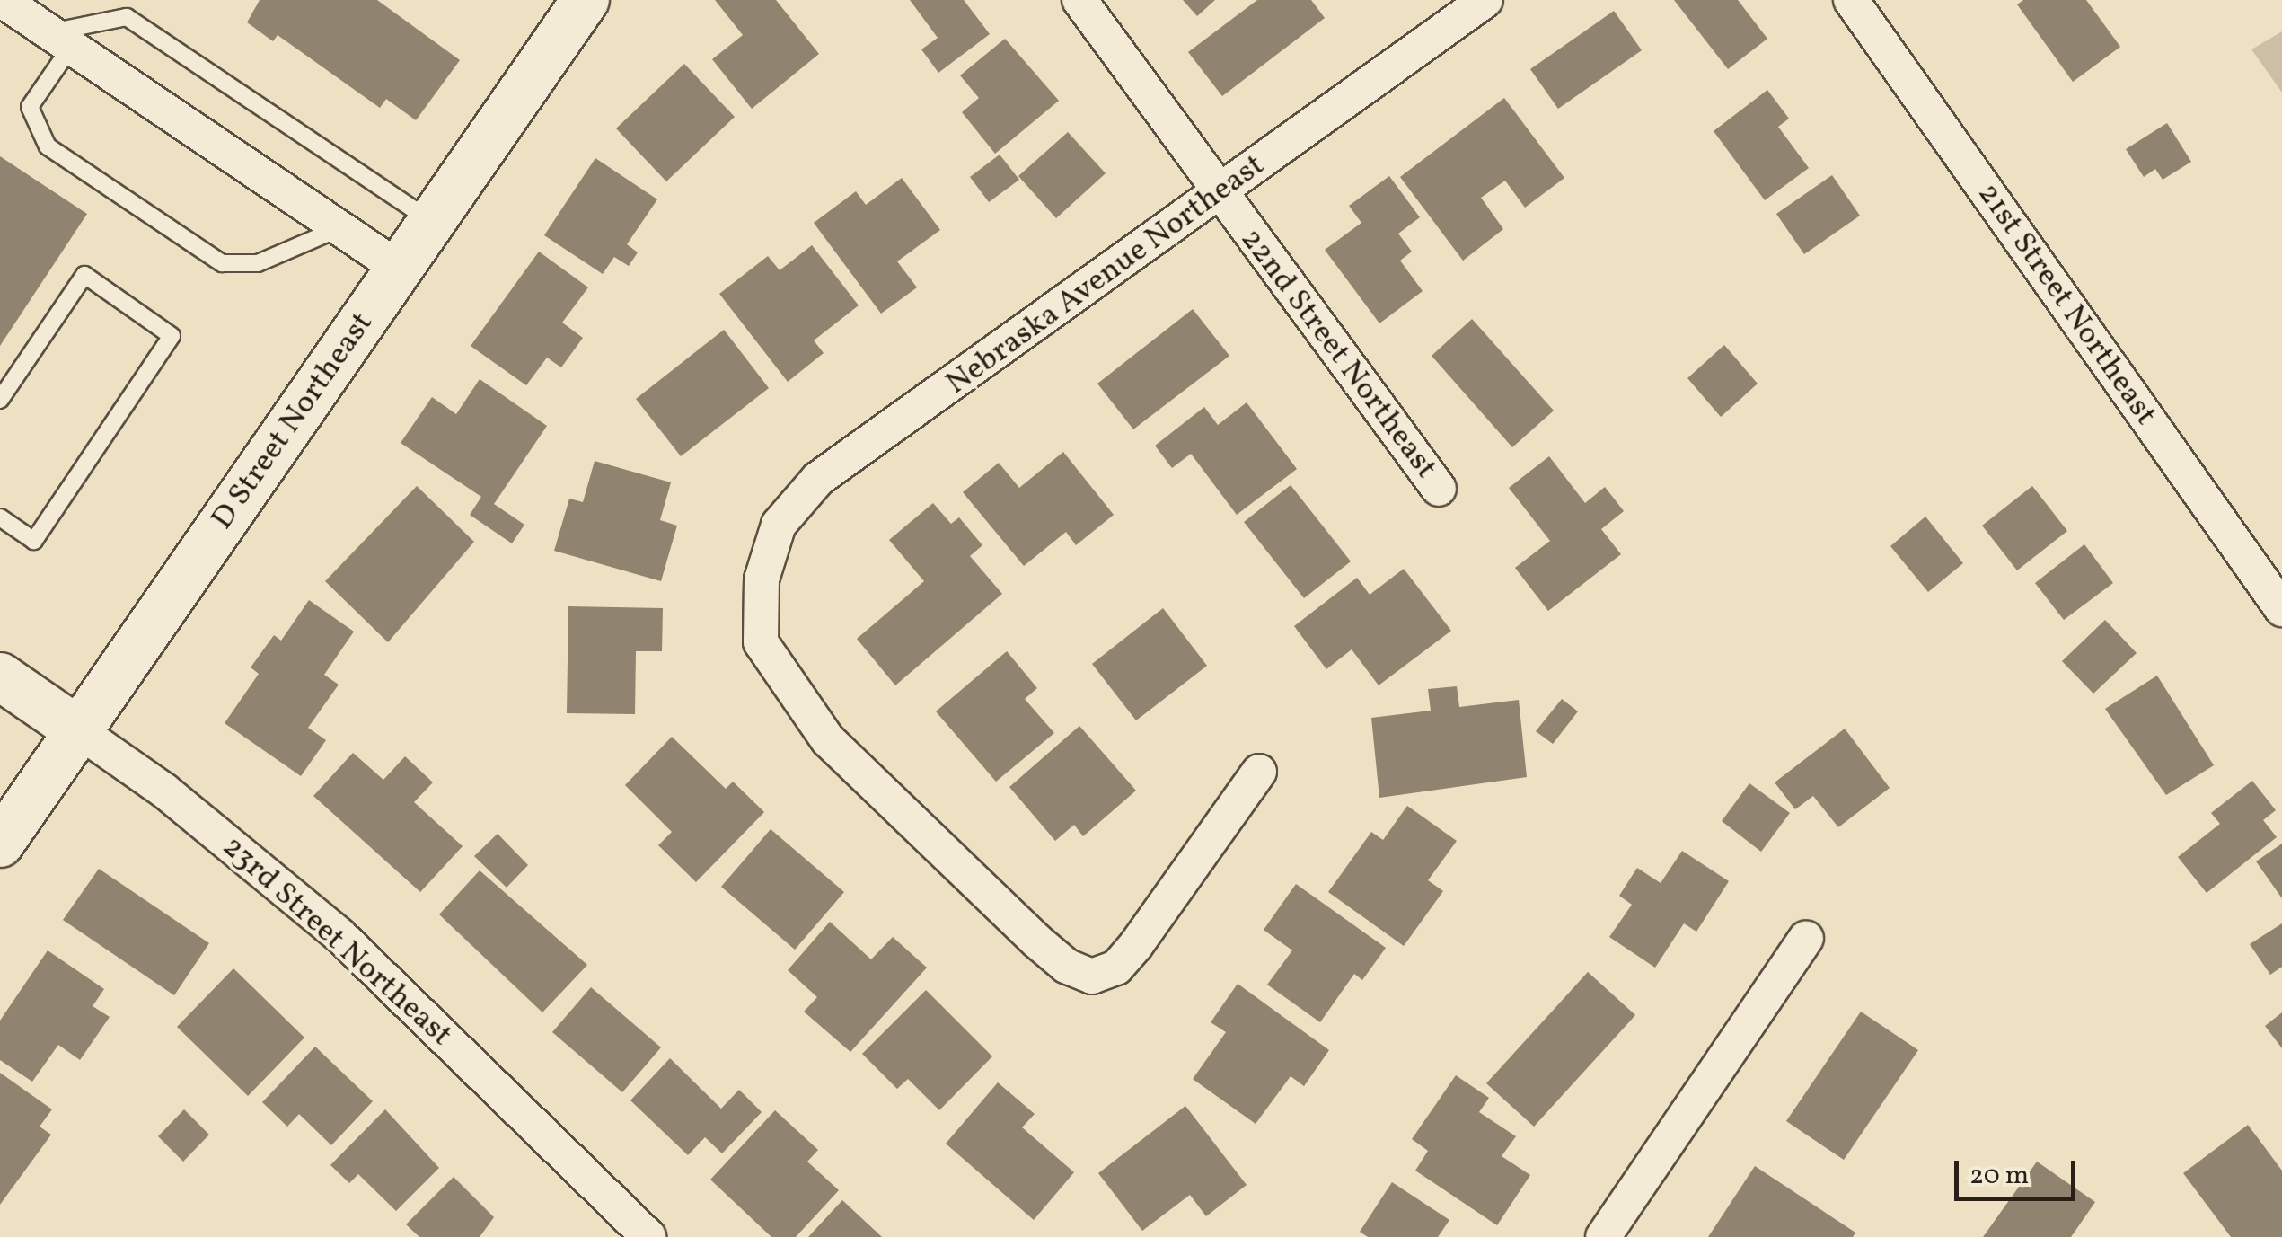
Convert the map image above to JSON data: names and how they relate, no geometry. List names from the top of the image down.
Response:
{
  "streets": {
    "street": [
      "Nebraska Avenue Northeast",
      "21st Street Northeast",
      "22nd Street Northeast",
      "D Street Northeast",
      "23rd Street Northeast"
    ]
  },
  "crossings": [
    ["Nebraska Avenue Northeast", "22nd Street Northeast"],
    ["D Street Northeast", "23rd Street Northeast"]
  ],
  "scale_bar": "20 m"
}
